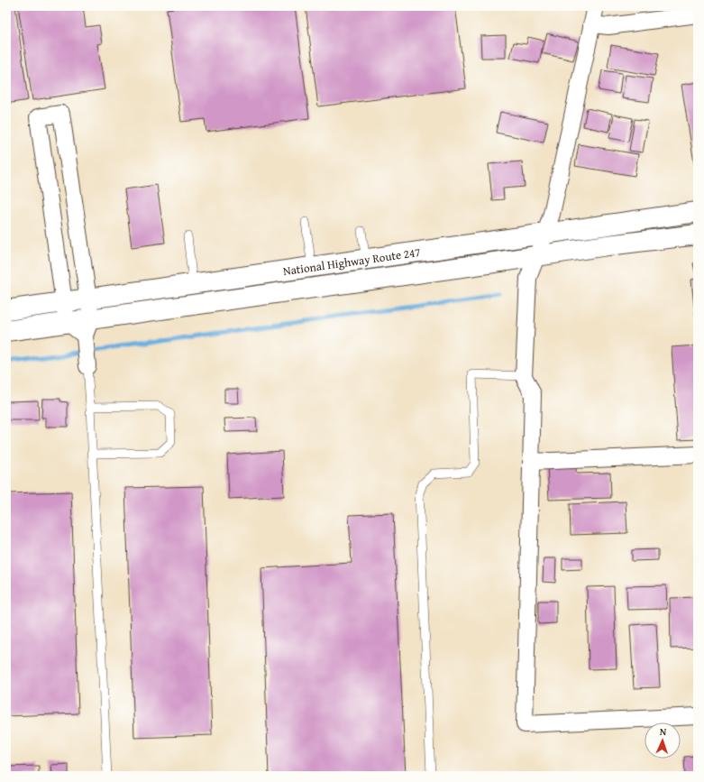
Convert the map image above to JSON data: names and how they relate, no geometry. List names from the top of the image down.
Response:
{
  "streets": {
    "highway": ["National Highway Route 247"]
  },
  "north": "top"
}
